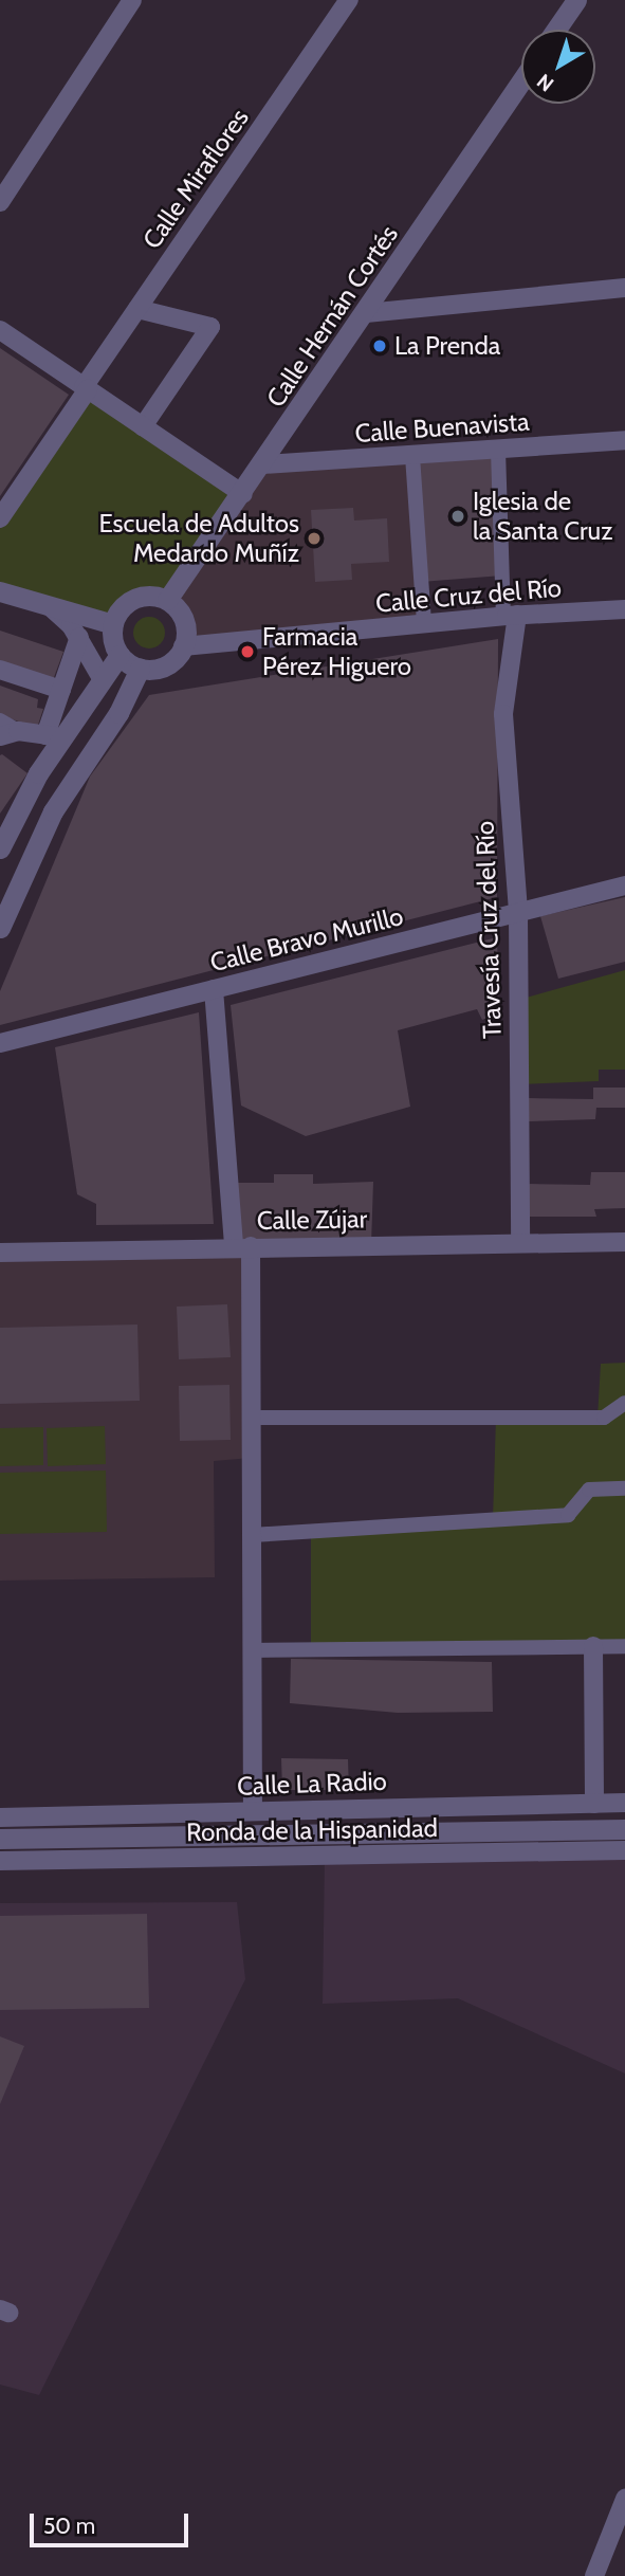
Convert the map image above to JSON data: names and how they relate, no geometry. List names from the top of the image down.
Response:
{
  "streets": {
    "street": [
      "Calle Miraflores",
      "Calle Hernán Cortés",
      "Calle Buenavista",
      "Calle Cruz del Río",
      "Travesía Cruz del Río",
      "Calle Bravo Murillo",
      "Calle Zújar",
      "Calle La Radio",
      "Ronda de la Hispanidad"
    ]
  },
  "crossings": [
    ["Calle Hernán Cortés", "Calle Buenavista"],
    ["Calle Hernán Cortés", "Calle Cruz del Río"],
    ["Calle Cruz del Río", "Travesía Cruz del Río"],
    ["Travesía Cruz del Río", "Calle Bravo Murillo"],
    ["Travesía Cruz del Río", "Calle Zújar"]
  ],
  "places": [
    "La Prenda",
    "Iglesia de la Santa Cruz",
    "Escuela de Adultos Medardo Muñíz",
    "Farmacia Pérez Higuero"
  ],
  "scale_bar": "50 m",
  "north": "bottom left"
}
